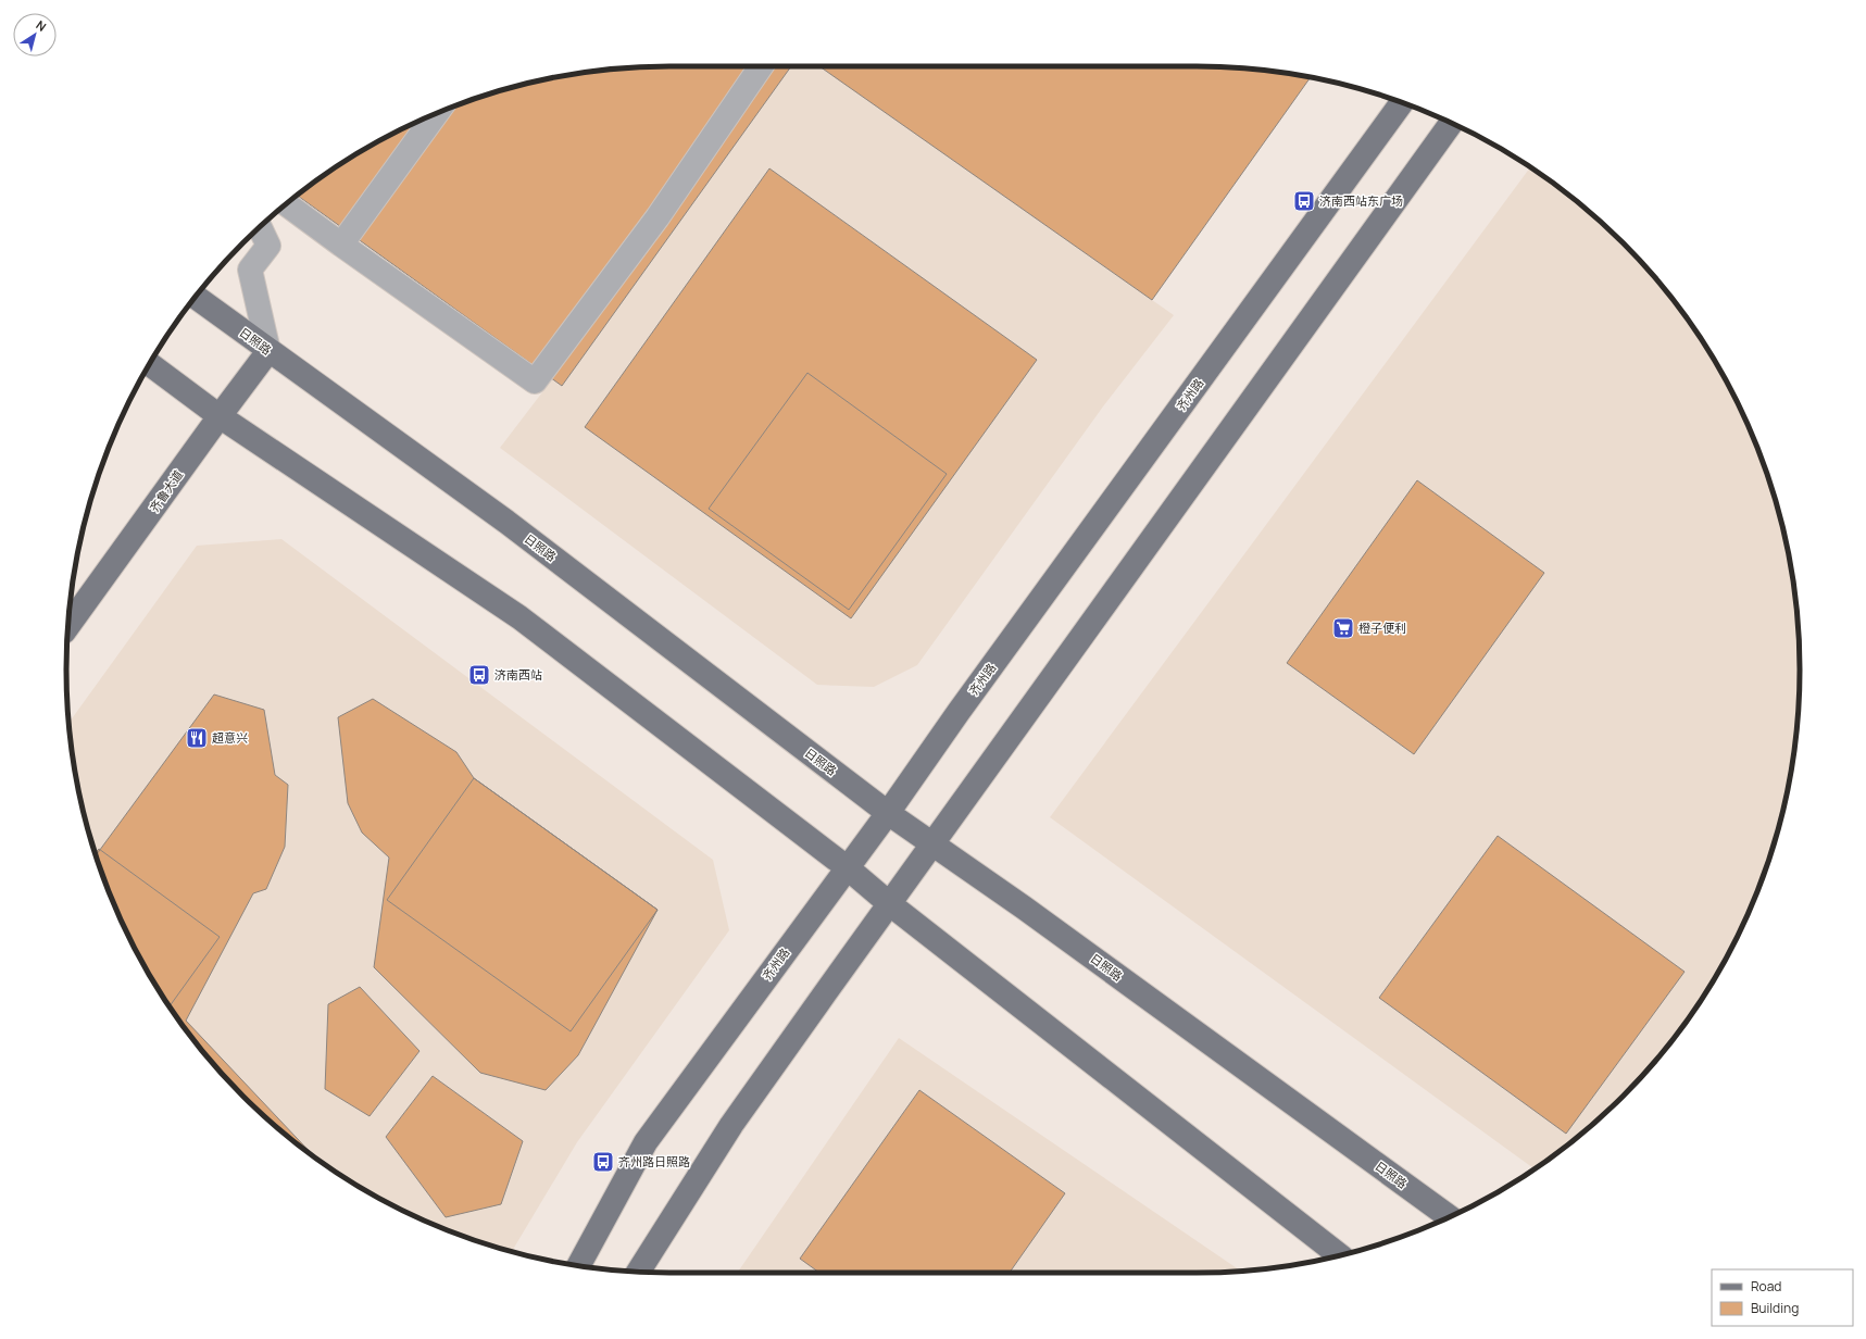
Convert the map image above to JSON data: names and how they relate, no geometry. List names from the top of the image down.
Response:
{
  "streets": {
    "main road": ["日照路", "齐州路", "齐鲁大道"]
  },
  "crossings": [
    ["日照路", "齐州路"],
    ["日照路", "齐鲁大道"]
  ],
  "places": {
    "bus stop": ["济南西站东广场", "济南西站", "齐州路日照路"],
    "supermarket": ["橙子便利"],
    "restaurant": ["超意兴"]
  },
  "legend": ["Road", "Building"],
  "north": "top right"
}
